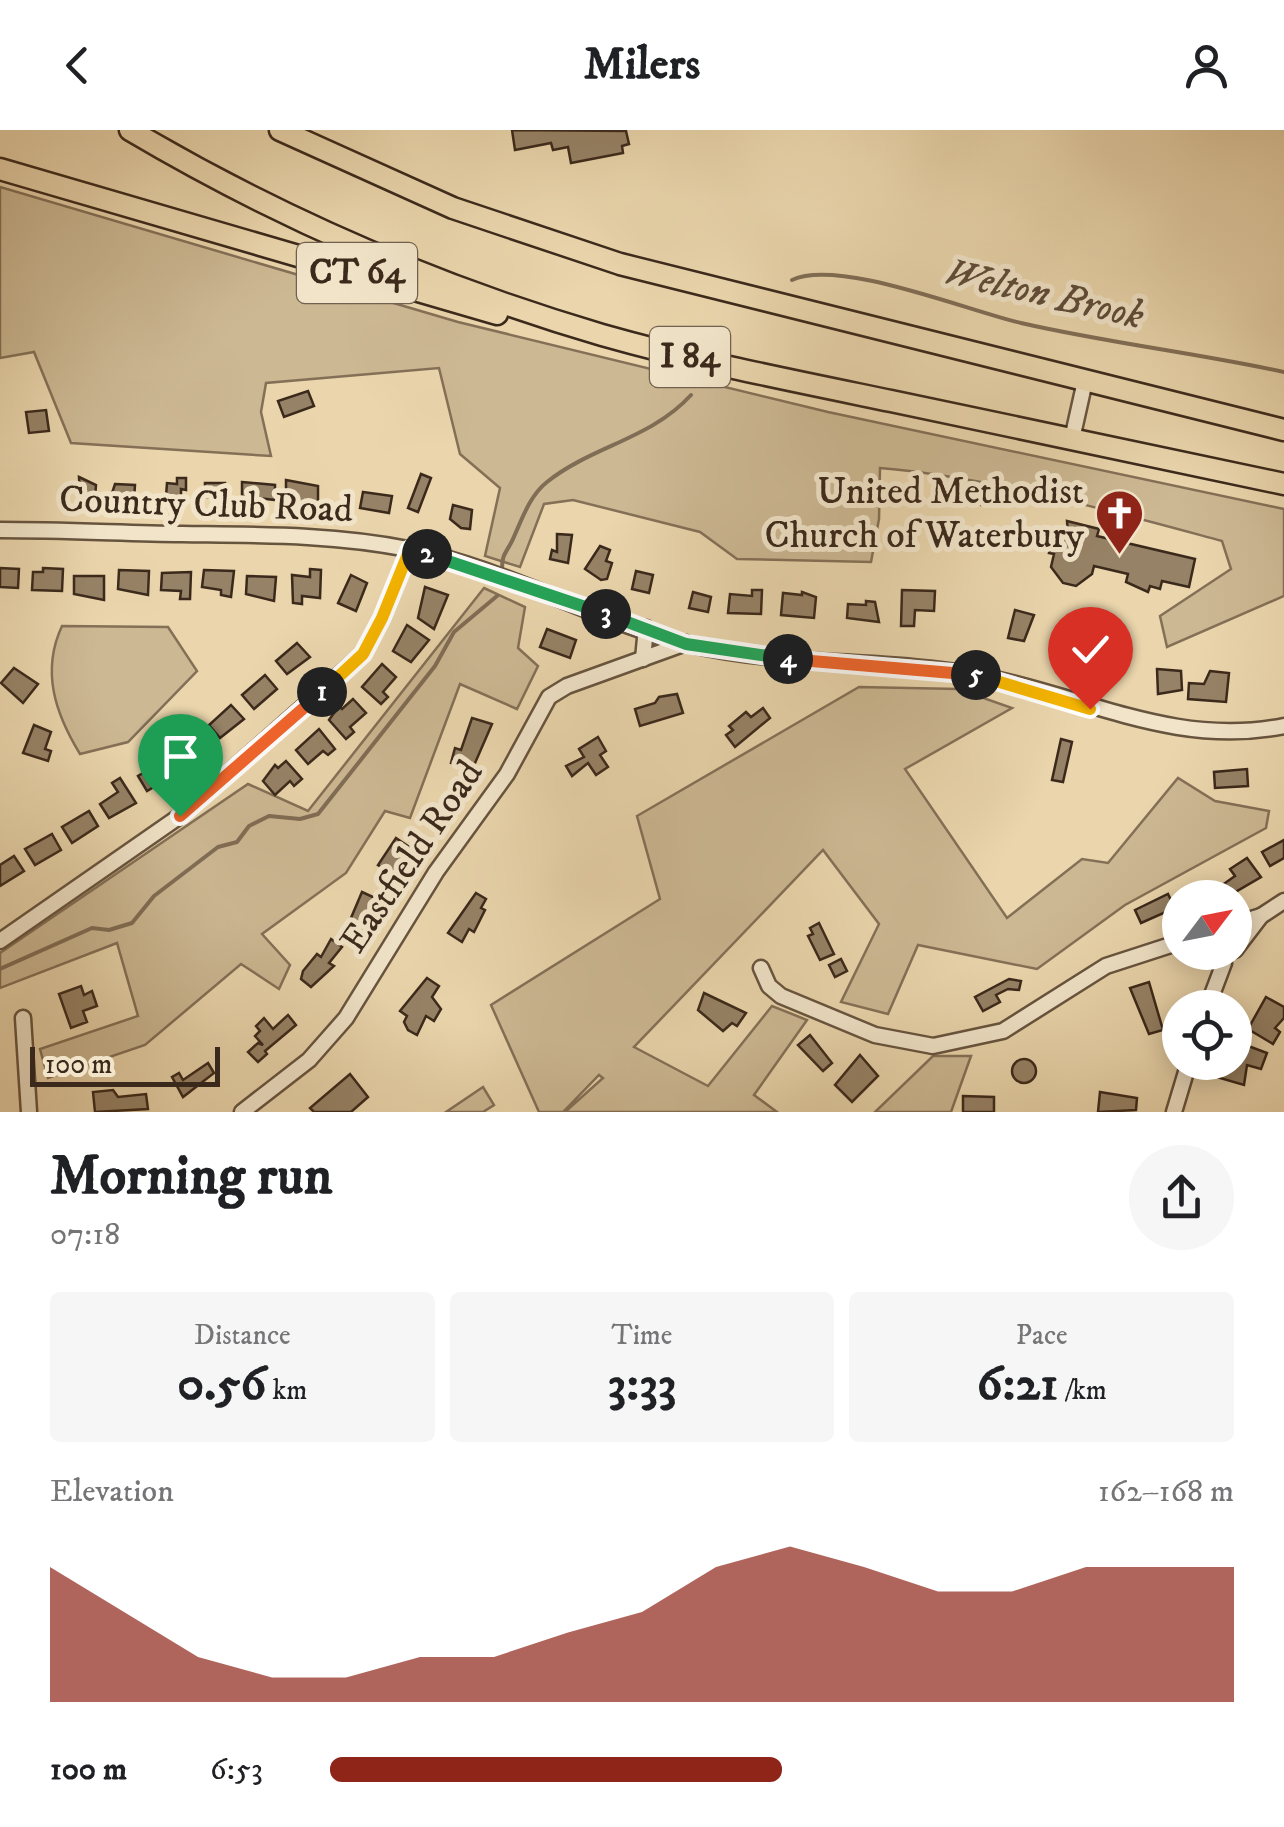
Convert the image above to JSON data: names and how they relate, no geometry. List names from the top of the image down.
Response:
{
  "streets": {
    "highway": ["CT 64", "I 84"],
    "street": ["Country Club Road", "Eastfield Road"]
  },
  "crossings": [
    ["CT 64", "I 84"],
    ["Country Club Road", "Eastfield Road"]
  ],
  "water": ["Welton Brook"],
  "places": {
    "church": ["United Methodist Church of Waterbury"]
  },
  "scale_bar": "100 m",
  "north": "top right",
  "page": {
    "header": "Milers",
    "pins": [
      "2",
      "3",
      "4",
      "5",
      "1"
    ],
    "scale": "100 m",
    "heading": ["Morning run", "07:18"],
    "stats": [
      ["Distance", "0.56 km"],
      ["Time", "3:33"],
      ["Pace", "6:21 /km"]
    ],
    "chart": ["Elevation", "162–168 m"],
    "list": [
      {
        "name": "100 m",
        "note": "6:53"
      }
    ]
  }
}
